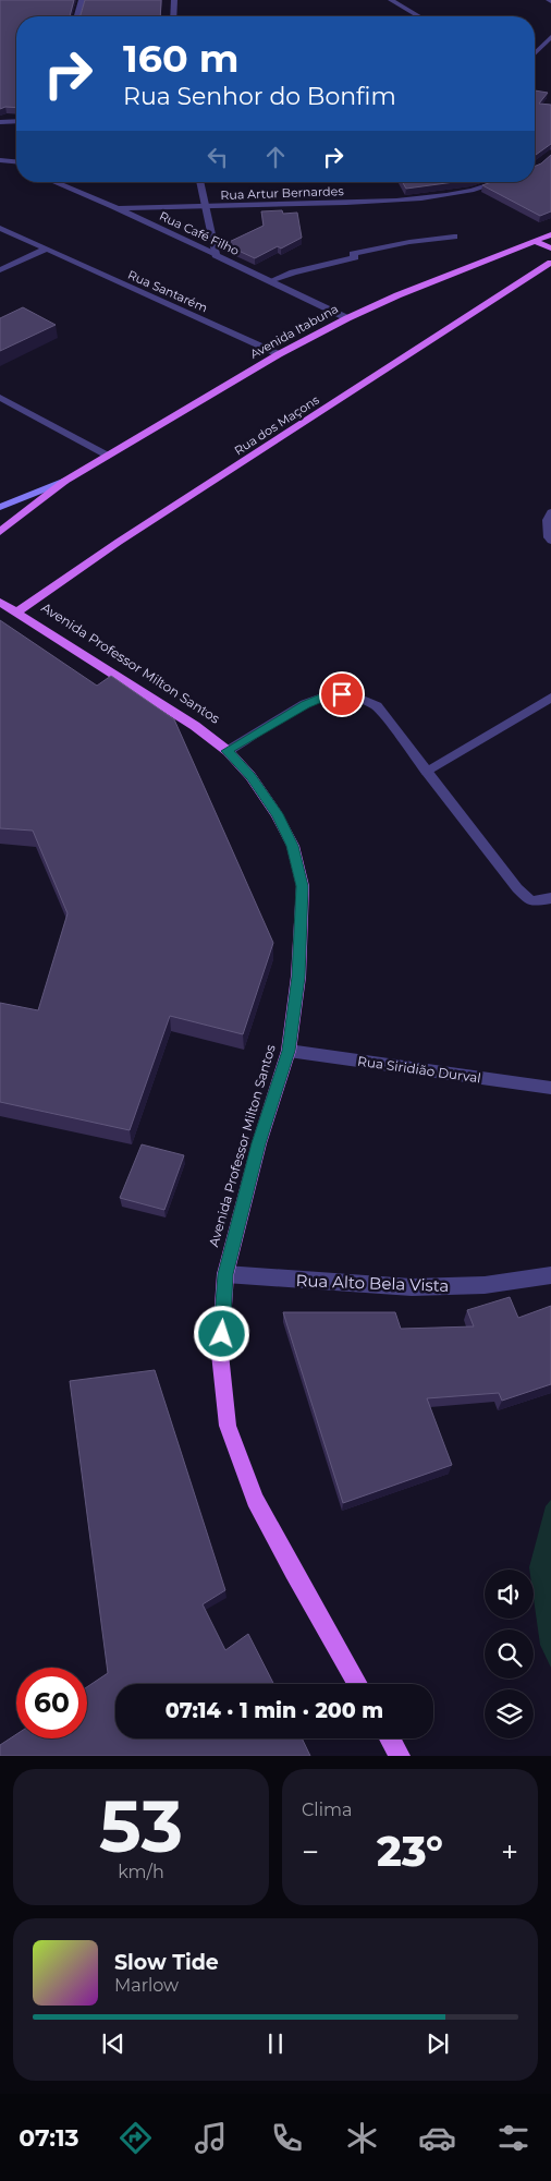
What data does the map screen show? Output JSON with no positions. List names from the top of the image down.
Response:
{
  "streets": {
    "main road": ["Avenida Itabuna", "Rua dos Maçons", "Avenida Professor Milton Santos"],
    "street": [
      "Rua Artur Bernardes",
      "Rua Café Filho",
      "Rua Santarém",
      "Rua Siridião Durval",
      "Rua Alto Bela Vista"
    ]
  },
  "crossings": [
    ["Rua Artur Bernardes", "Rua Café Filho"],
    ["Rua Café Filho", "Avenida Itabuna"],
    ["Rua Santarém", "Avenida Itabuna"],
    ["Rua dos Maçons", "Avenida Professor Milton Santos"],
    ["Avenida Professor Milton Santos", "Rua Siridião Durval"],
    ["Avenida Professor Milton Santos", "Rua Alto Bela Vista"]
  ],
  "page": {
    "turn": ["160 m", "Rua Senhor do Bonfim"],
    "limit": "60",
    "trip": "07:14 · 1 min · 200 m",
    "tile": [
      ["53", "km/h"],
      "Clima"
    ],
    "heat": ["−", "23°", "+"],
    "song": ["Slow Tide", "Marlow"],
    "tabs": "07:13"
  }
}
